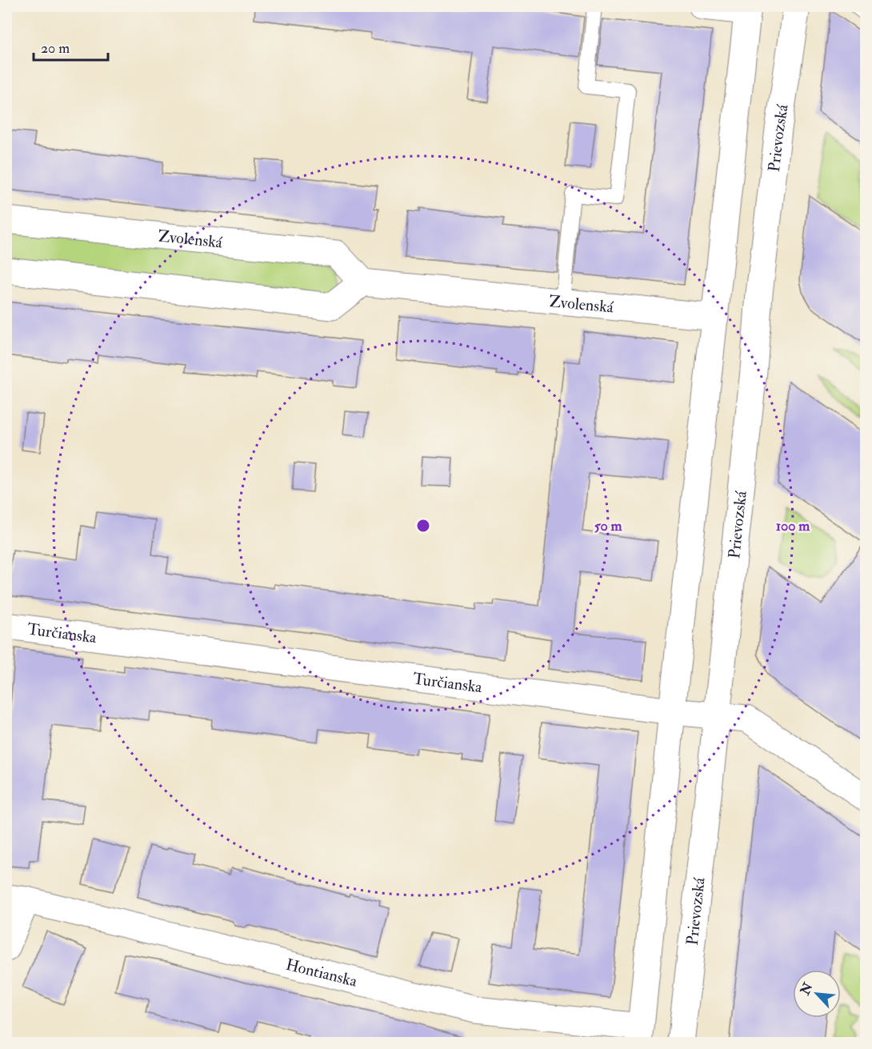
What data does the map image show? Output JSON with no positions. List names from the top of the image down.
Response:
{
  "streets": {
    "street": [
      "Prievozská",
      "Zvolenská",
      "Turčianska",
      "Hontianska"
    ]
  },
  "crossings": [
    ["Prievozská", "Turčianska"]
  ],
  "scale_bar": "20 m",
  "north": "top left",
  "rings": ["50 m", "100 m"]
}
